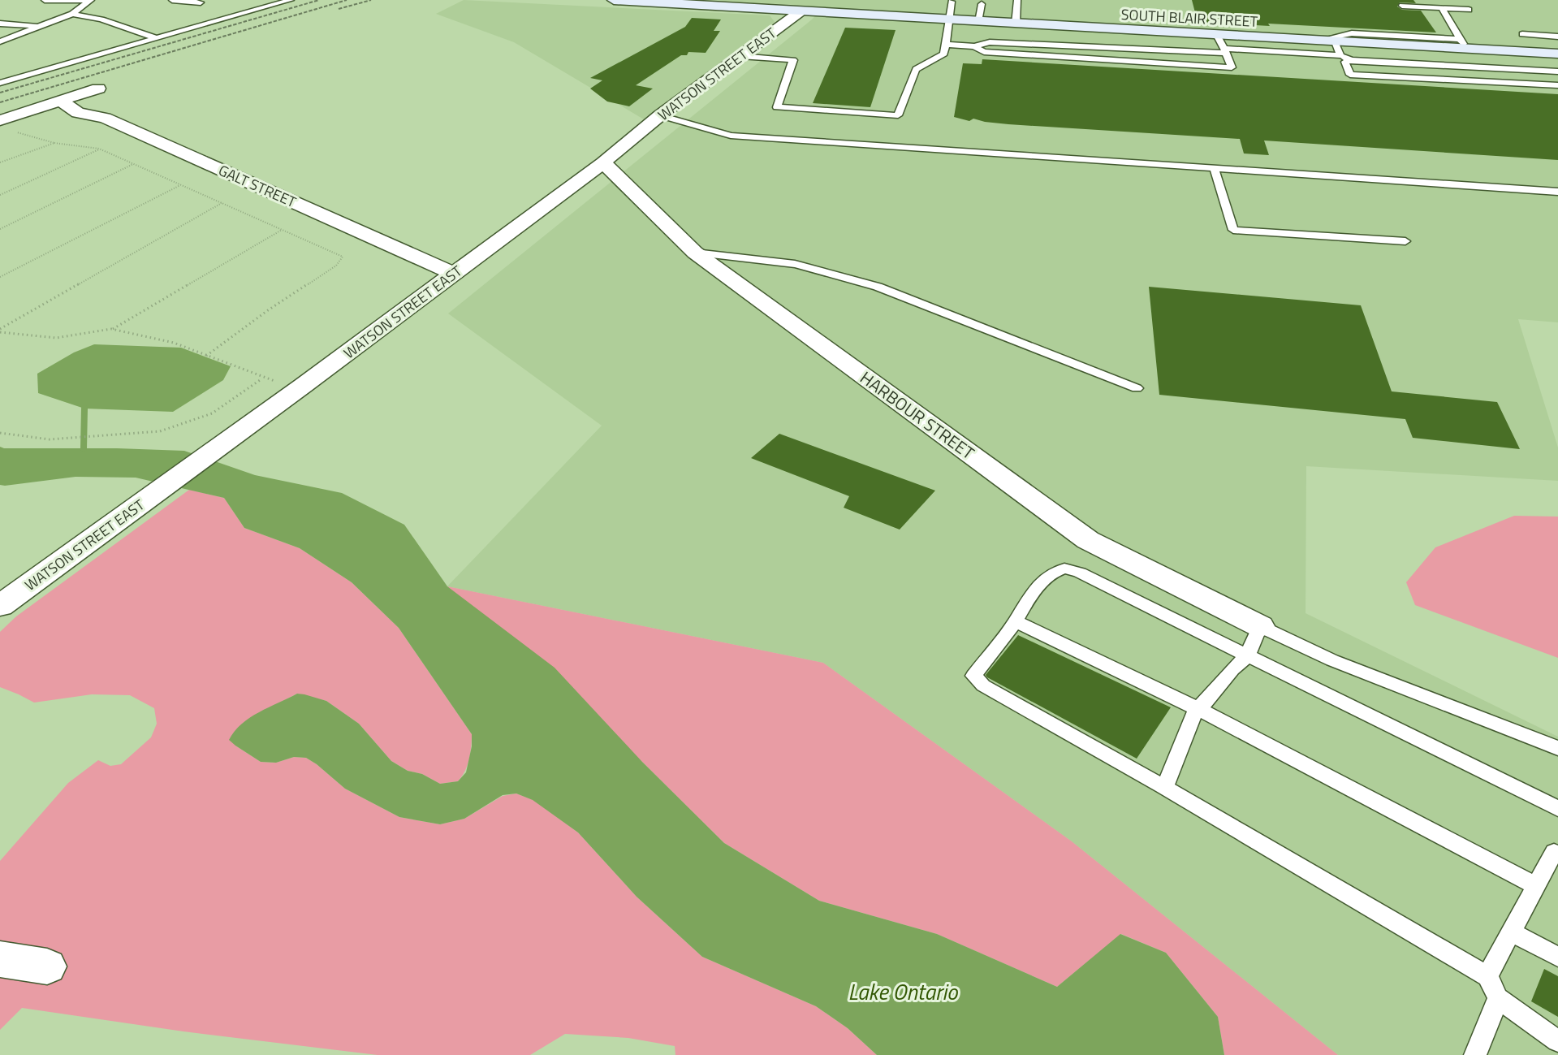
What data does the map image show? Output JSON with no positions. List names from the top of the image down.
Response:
{
  "streets": {
    "street": [
      "SOUTH BLAIR STREET",
      "WATSON STREET EAST",
      "GALT STREET",
      "HARBOUR STREET"
    ]
  },
  "crossings": [
    ["SOUTH BLAIR STREET", "WATSON STREET EAST"],
    ["WATSON STREET EAST", "GALT STREET"],
    ["WATSON STREET EAST", "HARBOUR STREET"]
  ],
  "water": ["Lake Ontario"]
}
